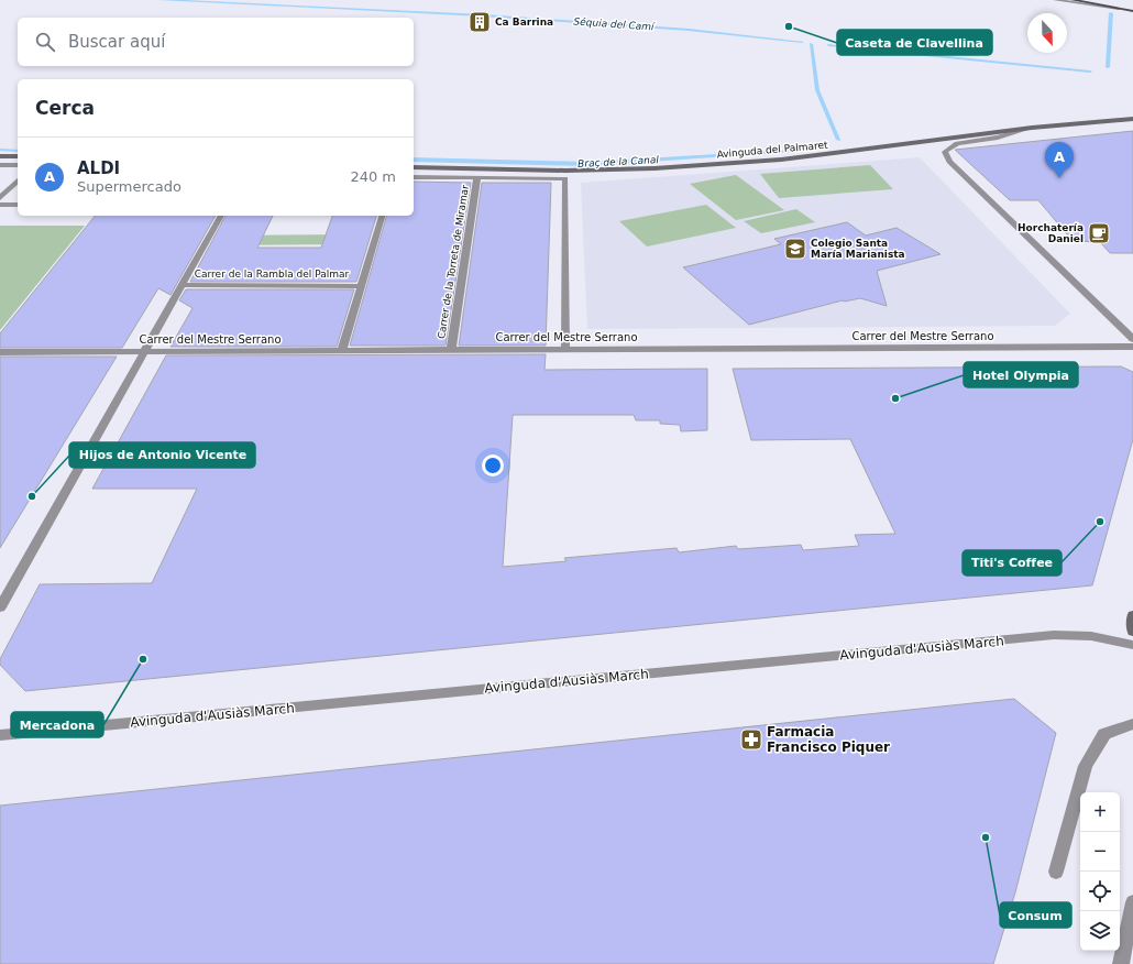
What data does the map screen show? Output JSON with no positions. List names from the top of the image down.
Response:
{
  "streets": {
    "main road": ["Avinguda del Palmaret"],
    "street": [
      "Carrer de la Torreta de Miramar",
      "Carrer de la Rambla del Palmar",
      "Carrer del Mestre Serrano",
      "Avinguda d'Ausiàs March"
    ]
  },
  "crossings": [
    ["Carrer de la Torreta de Miramar", "Carrer del Mestre Serrano"]
  ],
  "water": ["Séquia del Camí", "Braç de la Canal"],
  "places": {
    "building": ["Ca Barrina"],
    "other": [
      "Caseta de Clavellina",
      "Hotel Olympia",
      "Hijos de Antonio Vicente",
      "Titi's Coffee",
      "Mercadona",
      "Consum"
    ],
    "cafe": ["Horchatería Daniel"],
    "school or university": ["Colegio Santa María Marianista"],
    "pharmacy": ["Farmacia Francisco Piquer"]
  },
  "north": "bottom",
  "page": {
    "search": "Buscar aquí",
    "heading": "Cerca",
    "list": [
      {
        "mark": "A",
        "name": "ALDI",
        "note": "Supermercado",
        "value": "240 m"
      }
    ],
    "pins": "A",
    "map_buttons": ["+", "−"]
  }
}
